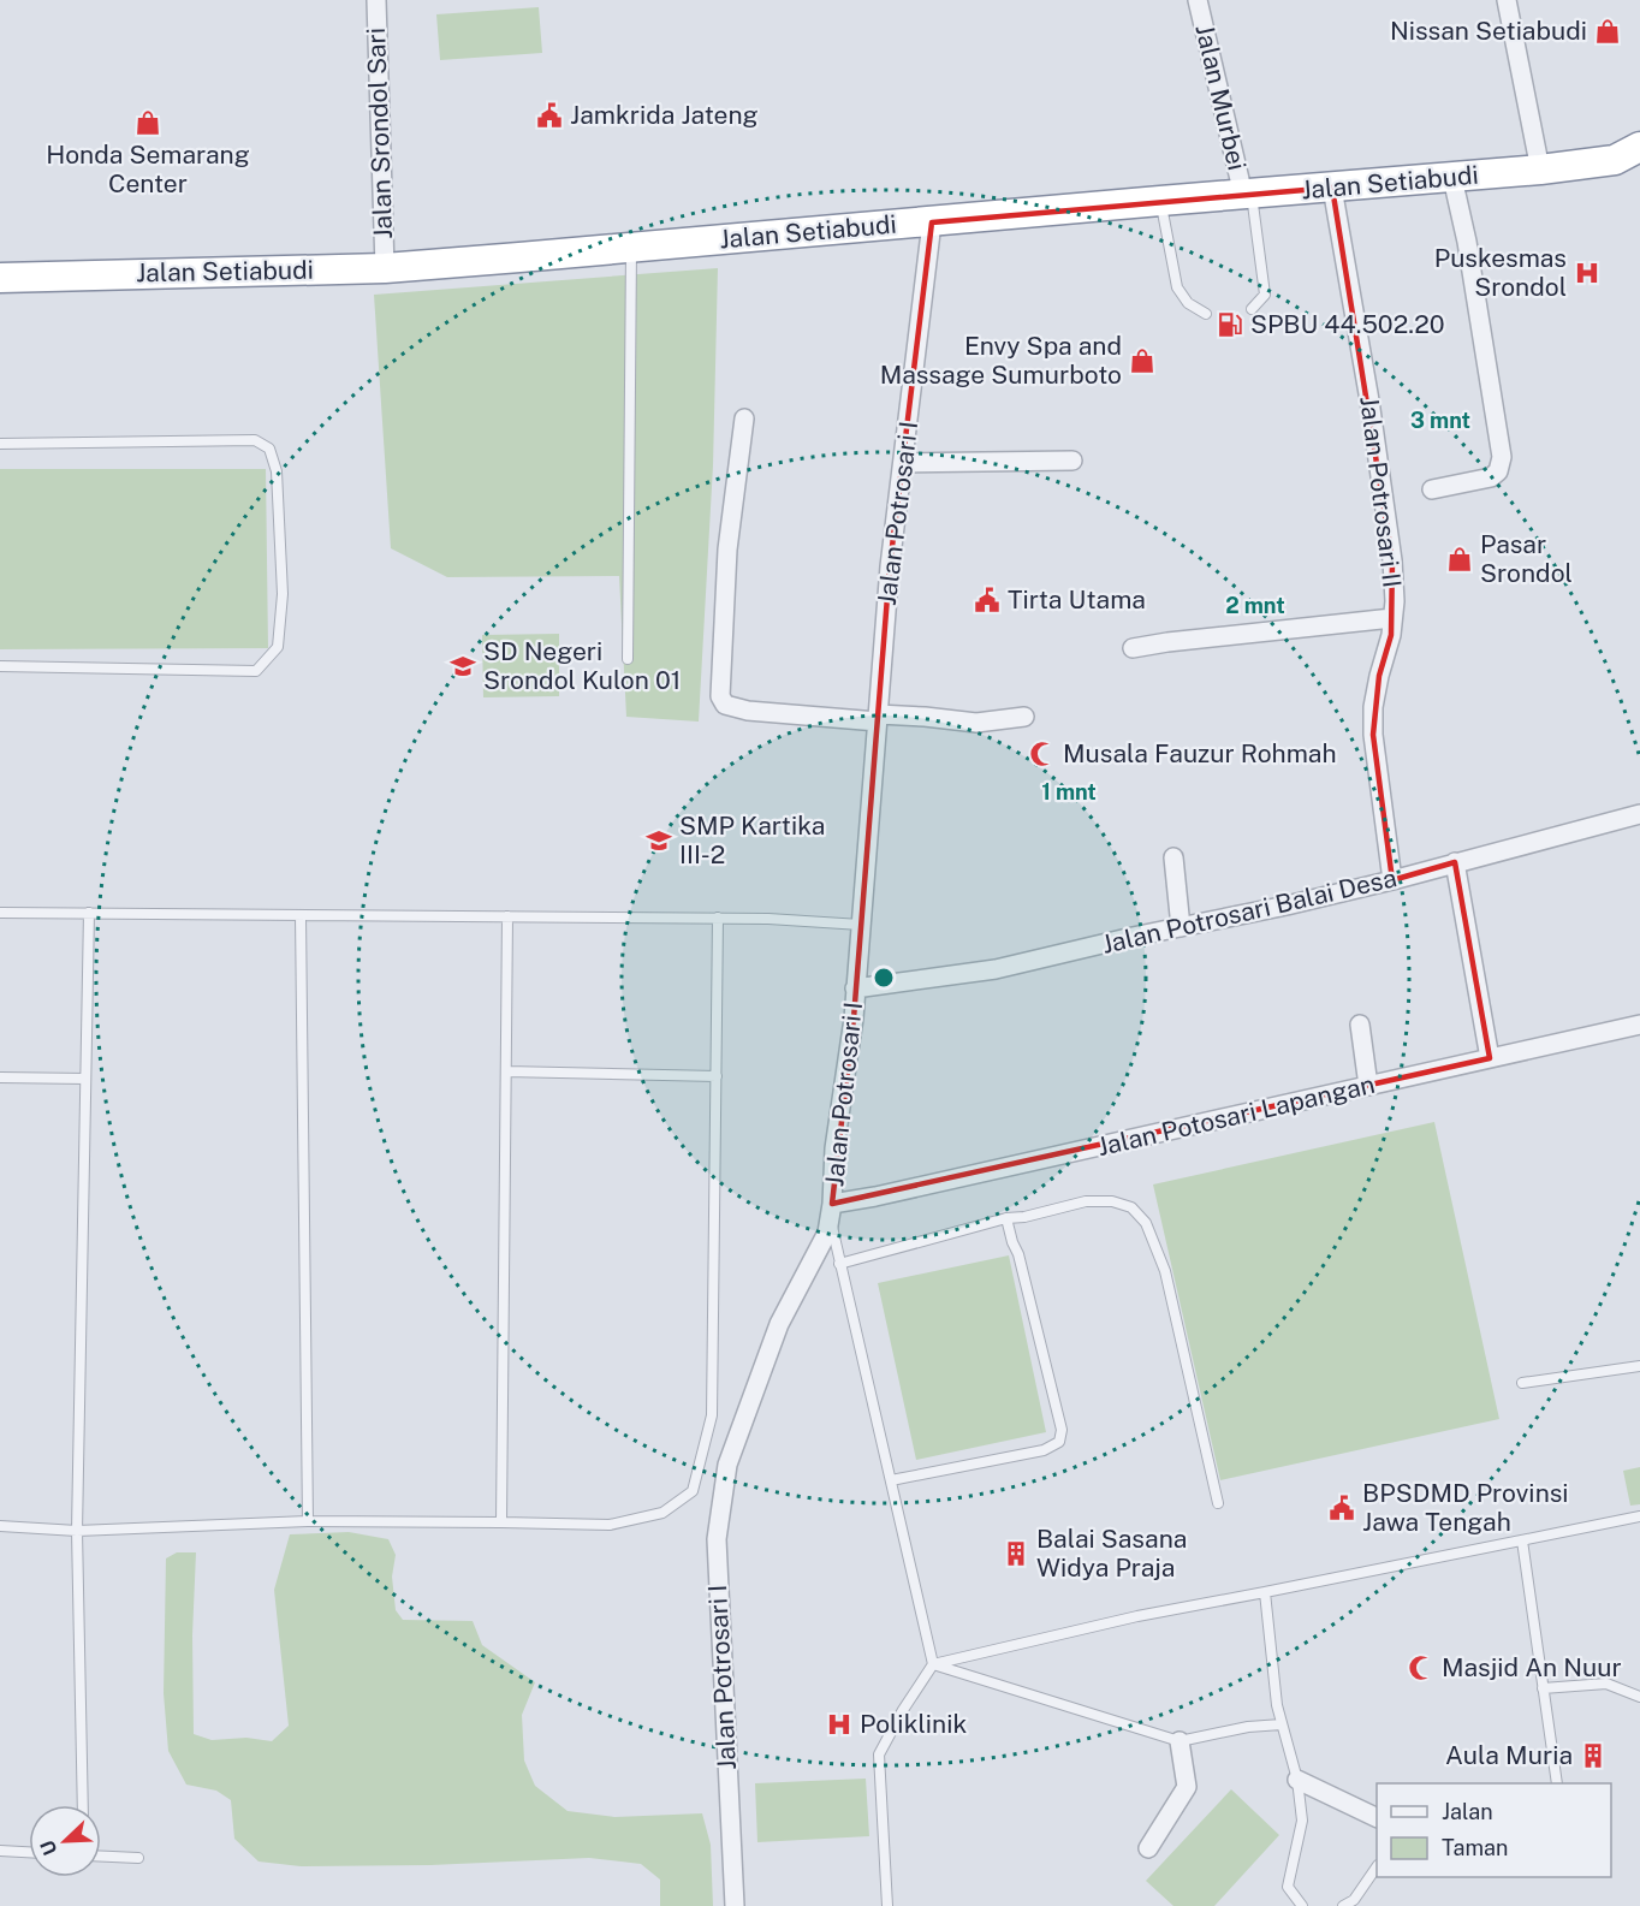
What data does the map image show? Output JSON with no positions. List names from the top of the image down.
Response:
{
  "streets": {
    "highway": ["Jalan Setiabudi"],
    "street": [
      "Jalan Murbei",
      "Jalan Srondol Sari",
      "Jalan Potrosari II",
      "Jalan Potrosari I",
      "Jalan Potrosari Balai Desa",
      "Jalan Potosari Lapangan"
    ]
  },
  "crossings": [
    ["Jalan Murbei", "Jalan Setiabudi"],
    ["Jalan Srondol Sari", "Jalan Setiabudi"],
    ["Jalan Setiabudi", "Jalan Potrosari II"],
    ["Jalan Setiabudi", "Jalan Potrosari I"],
    ["Jalan Potrosari II", "Jalan Potrosari Balai Desa"],
    ["Jalan Potrosari I", "Jalan Potrosari Balai Desa"],
    ["Jalan Potrosari I", "Jalan Potosari Lapangan"]
  ],
  "places": {
    "shop": [
      "Nissan Setiabudi",
      "Honda Semarang Center",
      "Envy Spa and Massage Sumurboto",
      "Pasar Srondol"
    ],
    "public building": ["Jamkrida Jateng", "Tirta Utama", "BPSDMD Provinsi Jawa Tengah"],
    "hospital": ["Puskesmas Srondol", "Poliklinik"],
    "fuel station": ["SPBU 44.502.20"],
    "school or university": ["SD Negeri Srondol Kulon 01", "SMP Kartika III-2"],
    "mosque": ["Musala Fauzur Rohmah", "Masjid An Nuur"],
    "building": ["Balai Sasana Widya Praja", "Aula Muria"]
  },
  "legend": ["Jalan", "Taman"],
  "north": "bottom left",
  "rings": ["3 mnt", "2 mnt", "1 mnt"]
}
